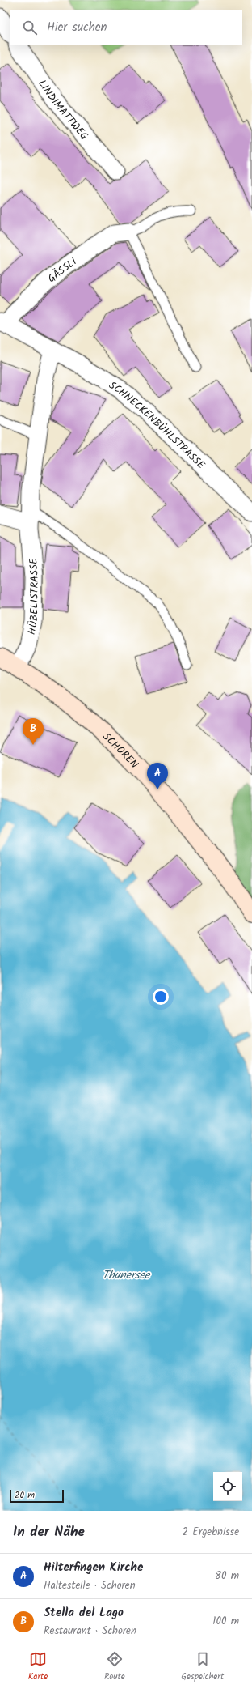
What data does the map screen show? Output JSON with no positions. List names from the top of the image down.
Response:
{
  "streets": {
    "main road": ["SCHOREN"],
    "street": [
      "LINDIMATTWEG",
      "GÄSSLI",
      "SCHNECKENBÜHLSTRASSE",
      "HÜBELISTRASSE"
    ]
  },
  "crossings": [
    ["GÄSSLI", "SCHNECKENBÜHLSTRASSE"],
    ["SCHNECKENBÜHLSTRASSE", "HÜBELISTRASSE"],
    ["HÜBELISTRASSE", "SCHOREN"]
  ],
  "water": ["Thunersee"],
  "scale_bar": "20 m",
  "page": {
    "search": "Hier suchen",
    "pins": ["B", "A"],
    "scale": "20 m",
    "heading": ["In der Nähe", "2 Ergebnisse"],
    "list": [
      {
        "mark": "A",
        "name": "Hilterfingen Kirche",
        "note": "Haltestelle · Schoren",
        "value": "80 m"
      },
      {
        "mark": "B",
        "name": "Stella del Lago",
        "note": "Restaurant · Schoren",
        "value": "100 m"
      }
    ],
    "nav": ["Karte", "Route", "Gespeichert"]
  }
}
